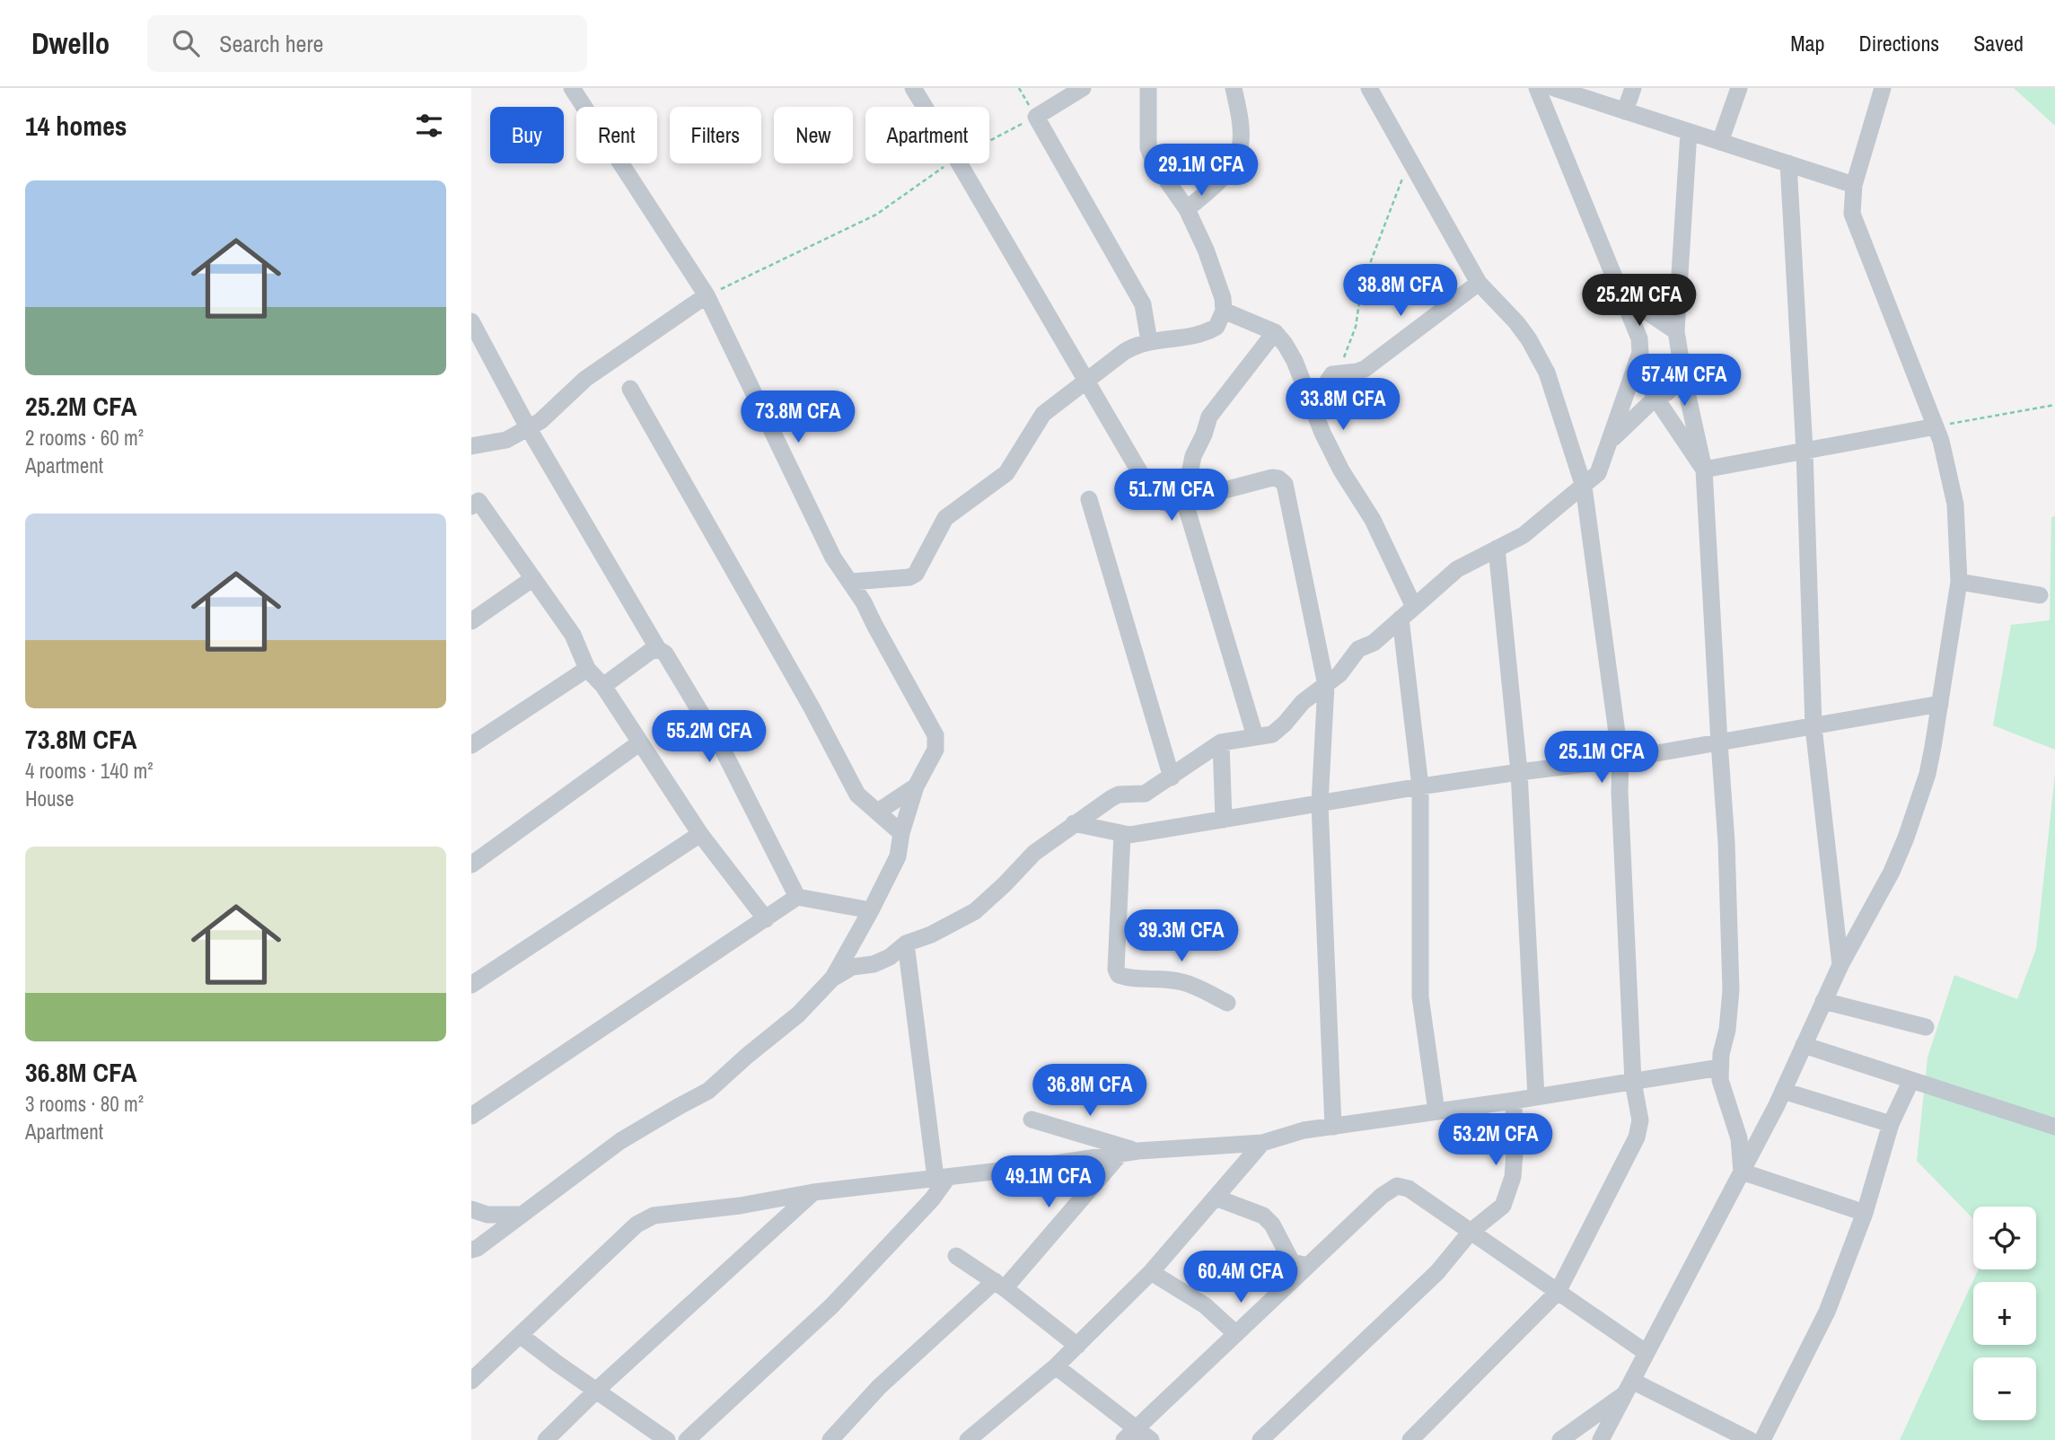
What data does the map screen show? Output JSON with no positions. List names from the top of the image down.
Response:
{
  "page": {
    "header": "Dwello",
    "search": "Search here",
    "nav": ["Map", "Directions", "Saved"],
    "heading": "14 homes",
    "chip": [
      "Buy",
      "Rent",
      "Filters",
      "New",
      "Apartment"
    ],
    "price": [
      "29.1M CFA",
      "38.8M CFA",
      "25.2M CFA",
      "57.4M CFA",
      "33.8M CFA",
      "73.8M CFA",
      "51.7M CFA",
      "55.2M CFA",
      "25.1M CFA",
      "39.3M CFA",
      "36.8M CFA",
      "53.2M CFA",
      "49.1M CFA",
      "60.4M CFA"
    ],
    "list": [
      {
        "name": "25.2M CFA",
        "note": "2 rooms · 60 m² · Apartment"
      },
      {
        "name": "73.8M CFA",
        "note": "4 rooms · 140 m² · House"
      },
      {
        "name": "36.8M CFA",
        "note": "3 rooms · 80 m² · Apartment"
      }
    ],
    "map_buttons": ["+", "−"]
  }
}
